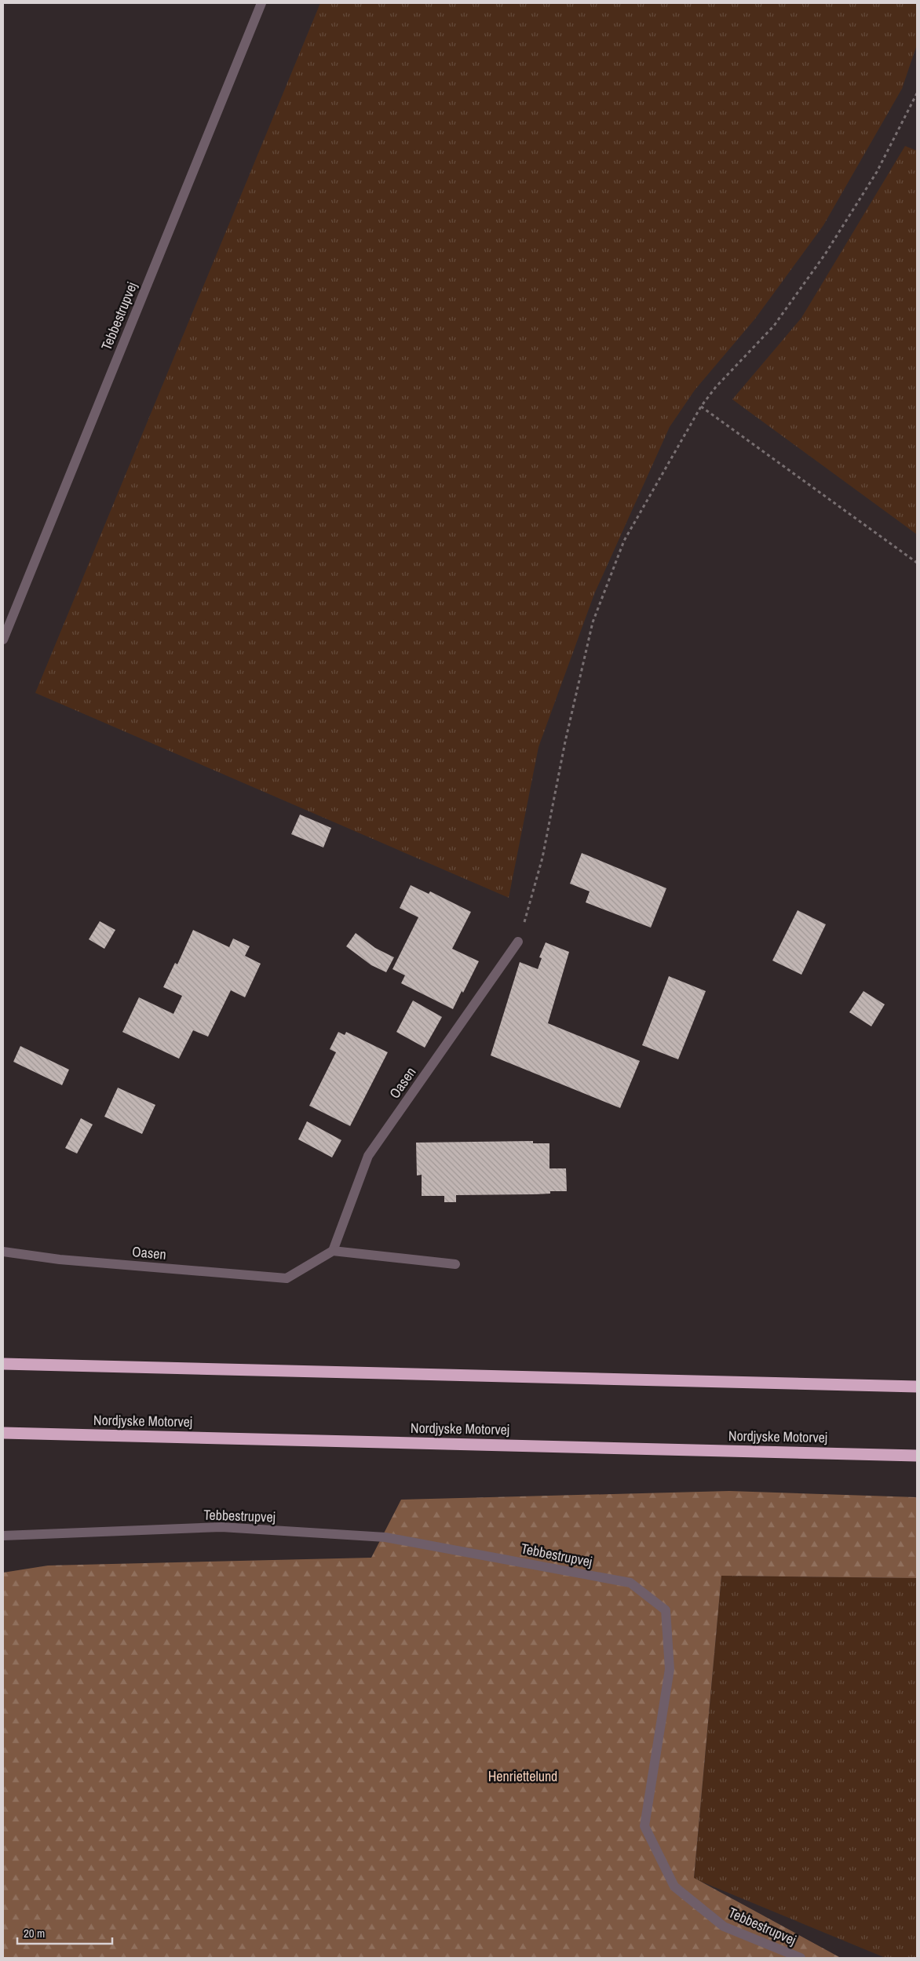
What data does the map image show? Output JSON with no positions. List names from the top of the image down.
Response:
{
  "streets": {
    "highway": ["Nordjyske Motorvej"],
    "street": ["Tebbestrupvej", "Oasen"]
  },
  "parks": ["Henriettelund"],
  "scale_bar": "20 m"
}
